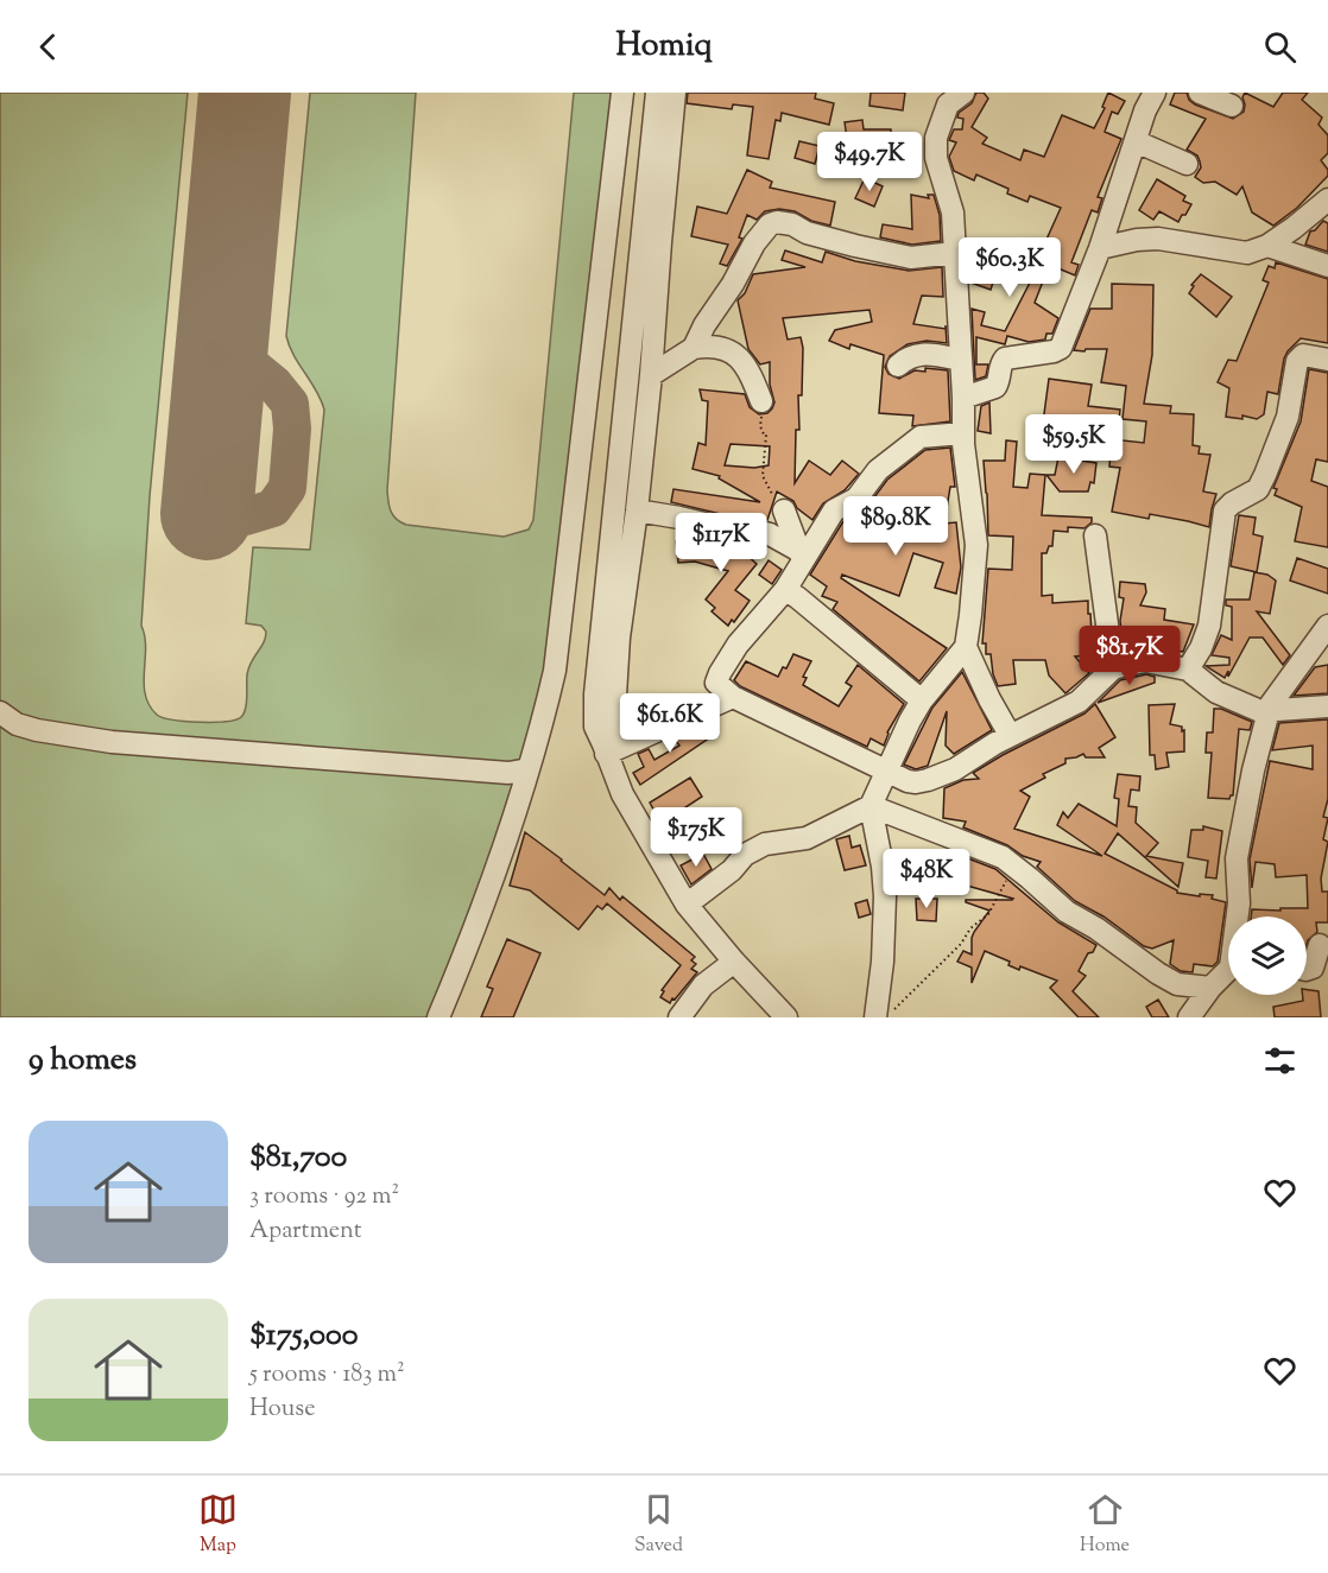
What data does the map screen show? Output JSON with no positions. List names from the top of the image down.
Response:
{
  "page": {
    "header": "Homiq",
    "price": [
      "$49.7K",
      "$60.3K",
      "$59.5K",
      "$89.8K",
      "$117K",
      "$81.7K",
      "$61.6K",
      "$175K",
      "$48K"
    ],
    "heading": "9 homes",
    "list": [
      {
        "name": "$81,700",
        "note": "3 rooms · 92 m² · Apartment"
      },
      {
        "name": "$175,000",
        "note": "5 rooms · 183 m² · House"
      }
    ],
    "tabs": ["Map", "Saved", "Home"]
  }
}
